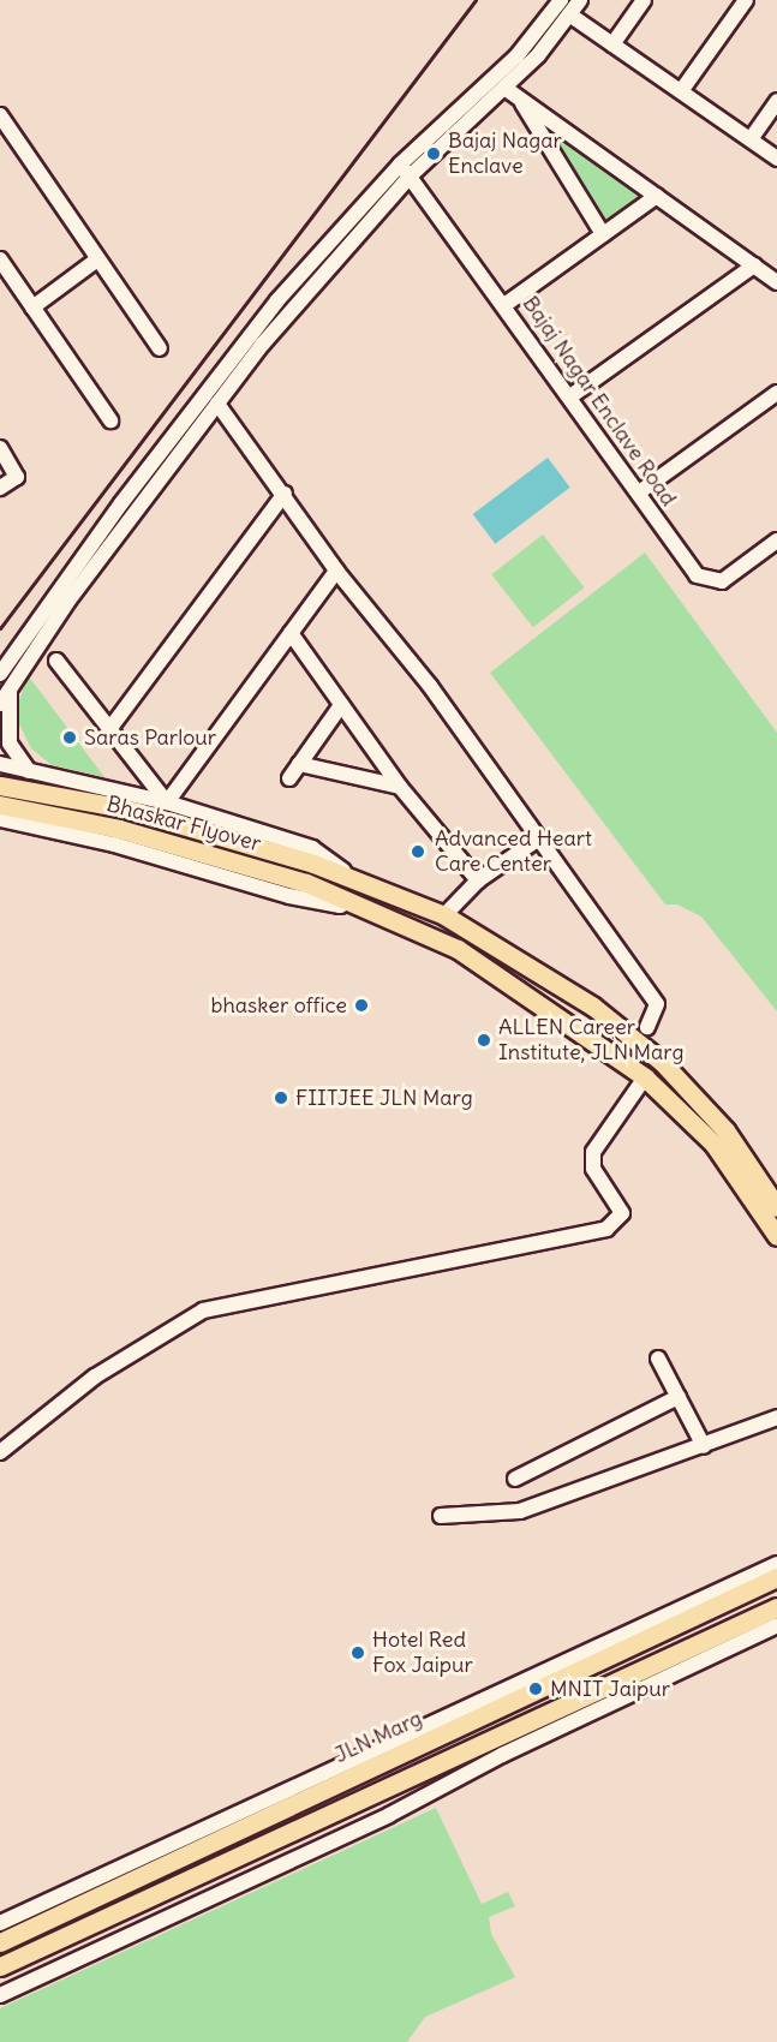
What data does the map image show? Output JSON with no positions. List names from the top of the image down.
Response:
{
  "streets": {
    "main road": ["Bhaskar Flyover", "JLN Marg"],
    "street": ["Bajaj Nagar Enclave Road"]
  },
  "places": [
    "Bajaj Nagar Enclave",
    "Saras Parlour",
    "Advanced Heart Care Center",
    "bhasker office",
    "ALLEN Career Institute, JLN Marg",
    "FIITJEE JLN Marg",
    "Hotel Red Fox Jaipur",
    "MNIT Jaipur"
  ]
}
